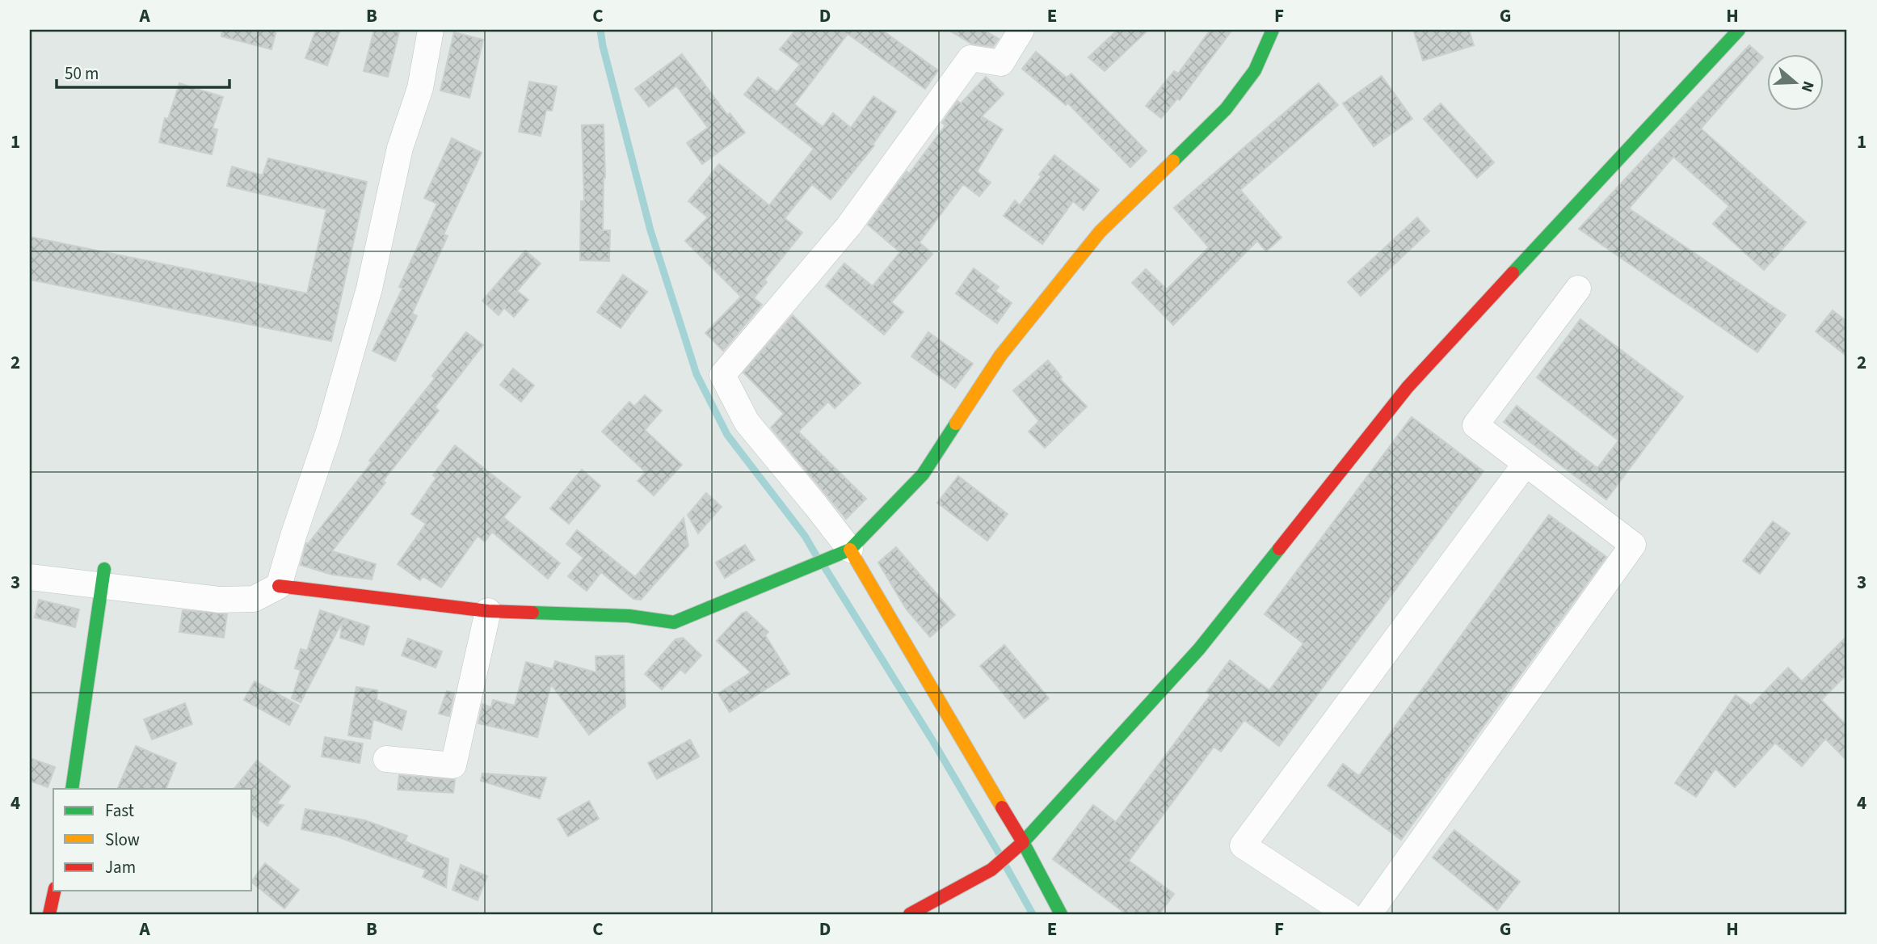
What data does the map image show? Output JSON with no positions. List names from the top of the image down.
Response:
{
  "legend": ["Fast", "Slow", "Jam"],
  "scale_bar": "50 m",
  "north": "right",
  "grid": {
    "columns": [
      "A",
      "B",
      "C",
      "D",
      "E",
      "F",
      "G",
      "H"
    ],
    "rows": [
      "1",
      "2",
      "3",
      "4"
    ]
  }
}
